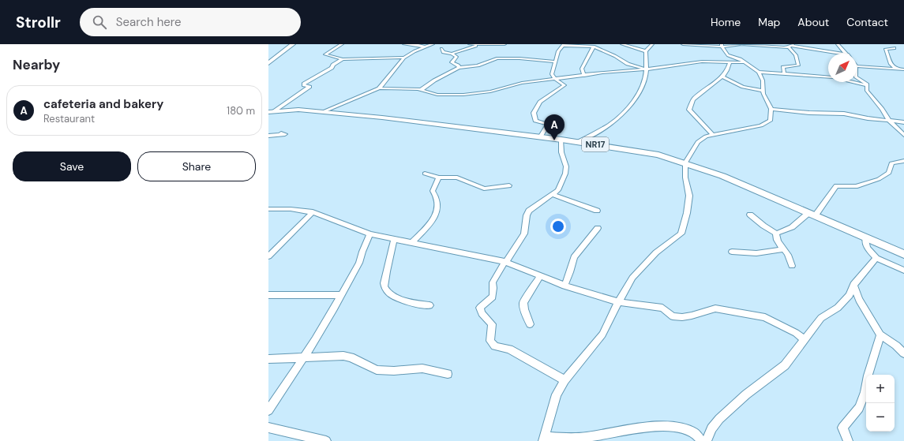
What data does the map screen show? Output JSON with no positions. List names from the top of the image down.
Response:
{
  "streets": {
    "main road": ["NR17"]
  },
  "north": "top right",
  "page": {
    "header": "Strollr",
    "search": "Search here",
    "nav": [
      "Home",
      "Map",
      "About",
      "Contact"
    ],
    "heading": "Nearby",
    "list": [
      {
        "mark": "A",
        "name": "cafeteria and bakery",
        "note": "Restaurant",
        "value": "180 m"
      }
    ],
    "pins": "A",
    "buttons": ["Save", "Share"],
    "map_buttons": ["+", "−"]
  }
}
